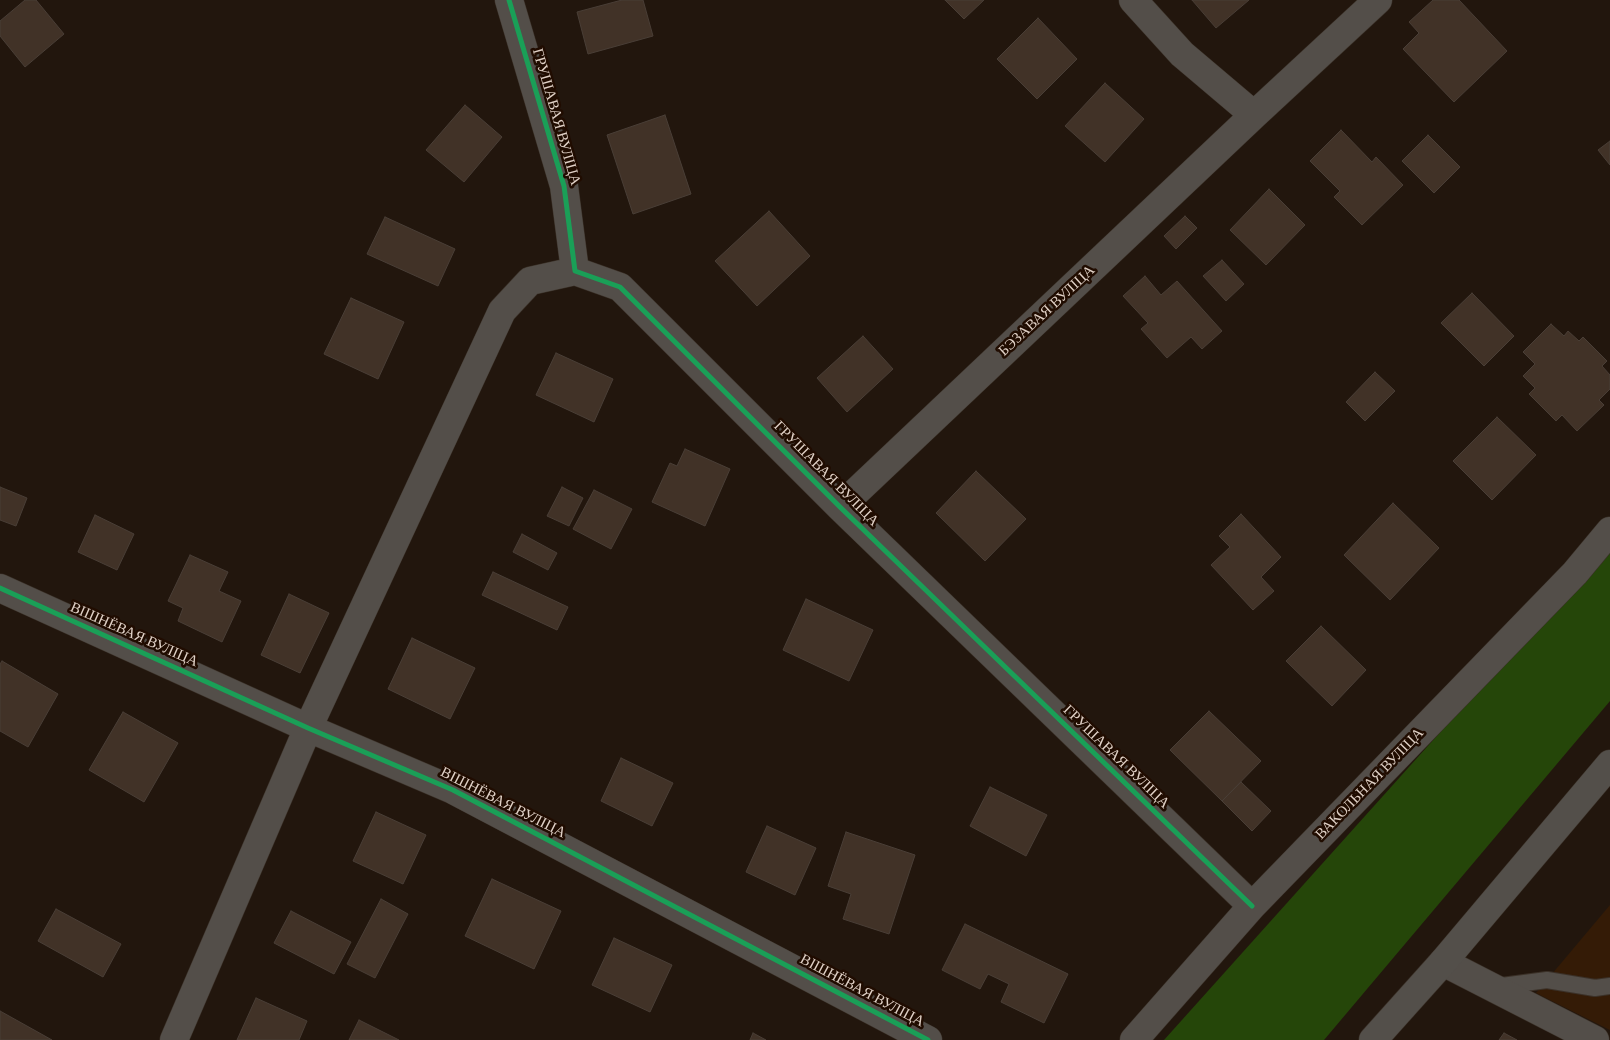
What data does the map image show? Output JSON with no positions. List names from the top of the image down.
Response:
{
  "streets": {
    "street": [
      "ГРУШАВАЯ ВУЛІЦА",
      "БЭЗАВАЯ ВУЛІЦА",
      "ВІШНЁВАЯ ВУЛІЦА",
      "ВАКОЛЬНАЯ ВУЛІЦА"
    ]
  },
  "crossings": [
    ["ГРУШАВАЯ ВУЛІЦА", "БЭЗАВАЯ ВУЛІЦА"],
    ["ГРУШАВАЯ ВУЛІЦА", "ВАКОЛЬНАЯ ВУЛІЦА"]
  ]
}
